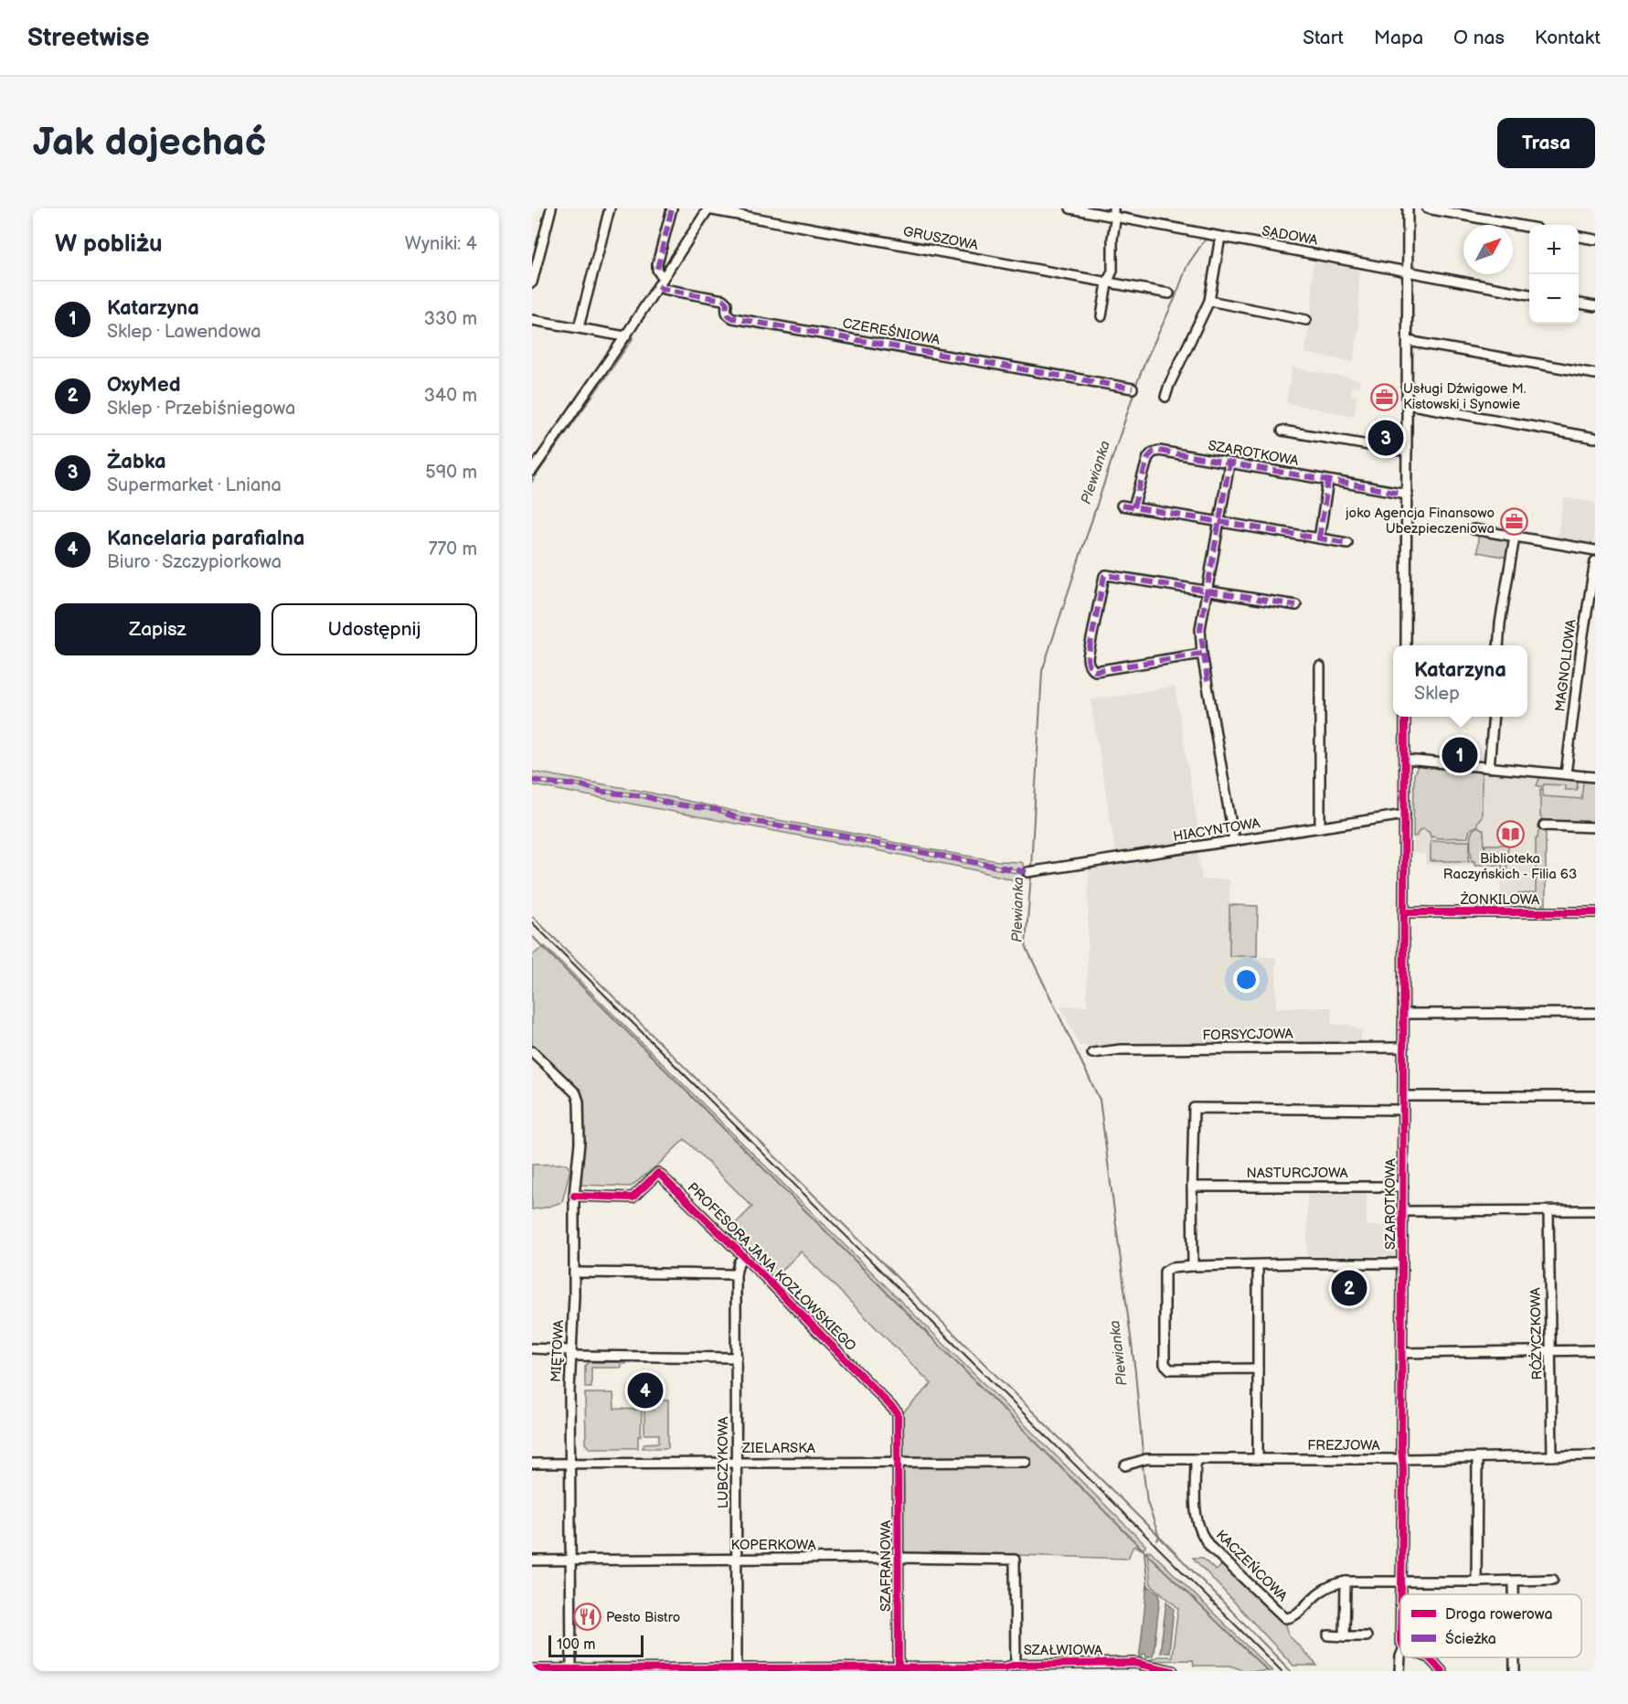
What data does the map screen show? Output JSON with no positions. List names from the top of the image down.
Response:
{
  "streets": {
    "street": [
      "SADOWA",
      "GRUSZOWA",
      "CZEREŚNIOWA",
      "SZAROTKOWA",
      "MAGNOLIOWA",
      "HIACYNTOWA",
      "ŻONKILOWA",
      "FORSYCJOWA",
      "NASTURCJOWA",
      "PROFESORA JANA KOZŁOWSKIEGO",
      "RÓŻYCZKOWA",
      "MIĘTOWA",
      "FREZJOWA",
      "ZIELARSKA",
      "LUBCZYKOWA",
      "KOPERKOWA",
      "SZAFRANOWA",
      "KACZEŃCOWA",
      "SZAŁWIOWA"
    ]
  },
  "crossings": [
    ["SZAROTKOWA", "HIACYNTOWA"],
    ["SZAROTKOWA", "ŻONKILOWA"],
    ["SZAROTKOWA", "FORSYCJOWA"],
    ["SZAROTKOWA", "NASTURCJOWA"],
    ["SZAROTKOWA", "FREZJOWA"],
    ["SZAROTKOWA", "KACZEŃCOWA"],
    ["PROFESORA JANA KOZŁOWSKIEGO", "MIĘTOWA"],
    ["PROFESORA JANA KOZŁOWSKIEGO", "ZIELARSKA"],
    ["PROFESORA JANA KOZŁOWSKIEGO", "LUBCZYKOWA"],
    ["PROFESORA JANA KOZŁOWSKIEGO", "SZAFRANOWA"],
    ["RÓŻYCZKOWA", "FREZJOWA"],
    ["MIĘTOWA", "ZIELARSKA"],
    ["MIĘTOWA", "KOPERKOWA"],
    ["MIĘTOWA", "SZAŁWIOWA"],
    ["FREZJOWA", "KACZEŃCOWA"],
    ["ZIELARSKA", "LUBCZYKOWA"],
    ["ZIELARSKA", "SZAFRANOWA"],
    ["LUBCZYKOWA", "KOPERKOWA"],
    ["LUBCZYKOWA", "SZAŁWIOWA"],
    ["KOPERKOWA", "SZAFRANOWA"],
    ["KOPERKOWA", "SZAŁWIOWA"],
    ["SZAFRANOWA", "SZAŁWIOWA"]
  ],
  "water": ["Plewianka"],
  "places": {
    "office": ["Usługi Dźwigowe M. Kistowski i Synowie", "joko Agencja Finansowo Ubezpieczeniowa"],
    "library": ["Biblioteka Raczyńskich - Filia 63"],
    "restaurant": ["Pesto Bistro"]
  },
  "legend": ["Droga rowerowa", "Ścieżka"],
  "scale_bar": "100 m",
  "north": "top right",
  "page": {
    "header": "Streetwise",
    "nav": [
      "Start",
      "Mapa",
      "O nas",
      "Kontakt"
    ],
    "buttons": [
      "Trasa",
      ["Zapisz", "Udostępnij"]
    ],
    "title": "Jak dojechać",
    "heading": ["W pobliżu", "Wyniki: 4"],
    "map_buttons": ["+", "−"],
    "list": [
      {
        "mark": "1",
        "name": "Katarzyna",
        "note": "Sklep · Lawendowa",
        "value": "330 m"
      },
      {
        "mark": "2",
        "name": "OxyMed",
        "note": "Sklep · Przebiśniegowa",
        "value": "340 m"
      },
      {
        "mark": "3",
        "name": "Żabka",
        "note": "Supermarket · Lniana",
        "value": "590 m"
      },
      {
        "mark": "4",
        "name": "Kancelaria parafialna",
        "note": "Biuro · Szczypiorkowa",
        "value": "770 m"
      }
    ],
    "pins": [
      "3",
      "1",
      "2",
      "4"
    ],
    "popup": ["Katarzyna", "Sklep"],
    "scale": "100 m"
  }
}
